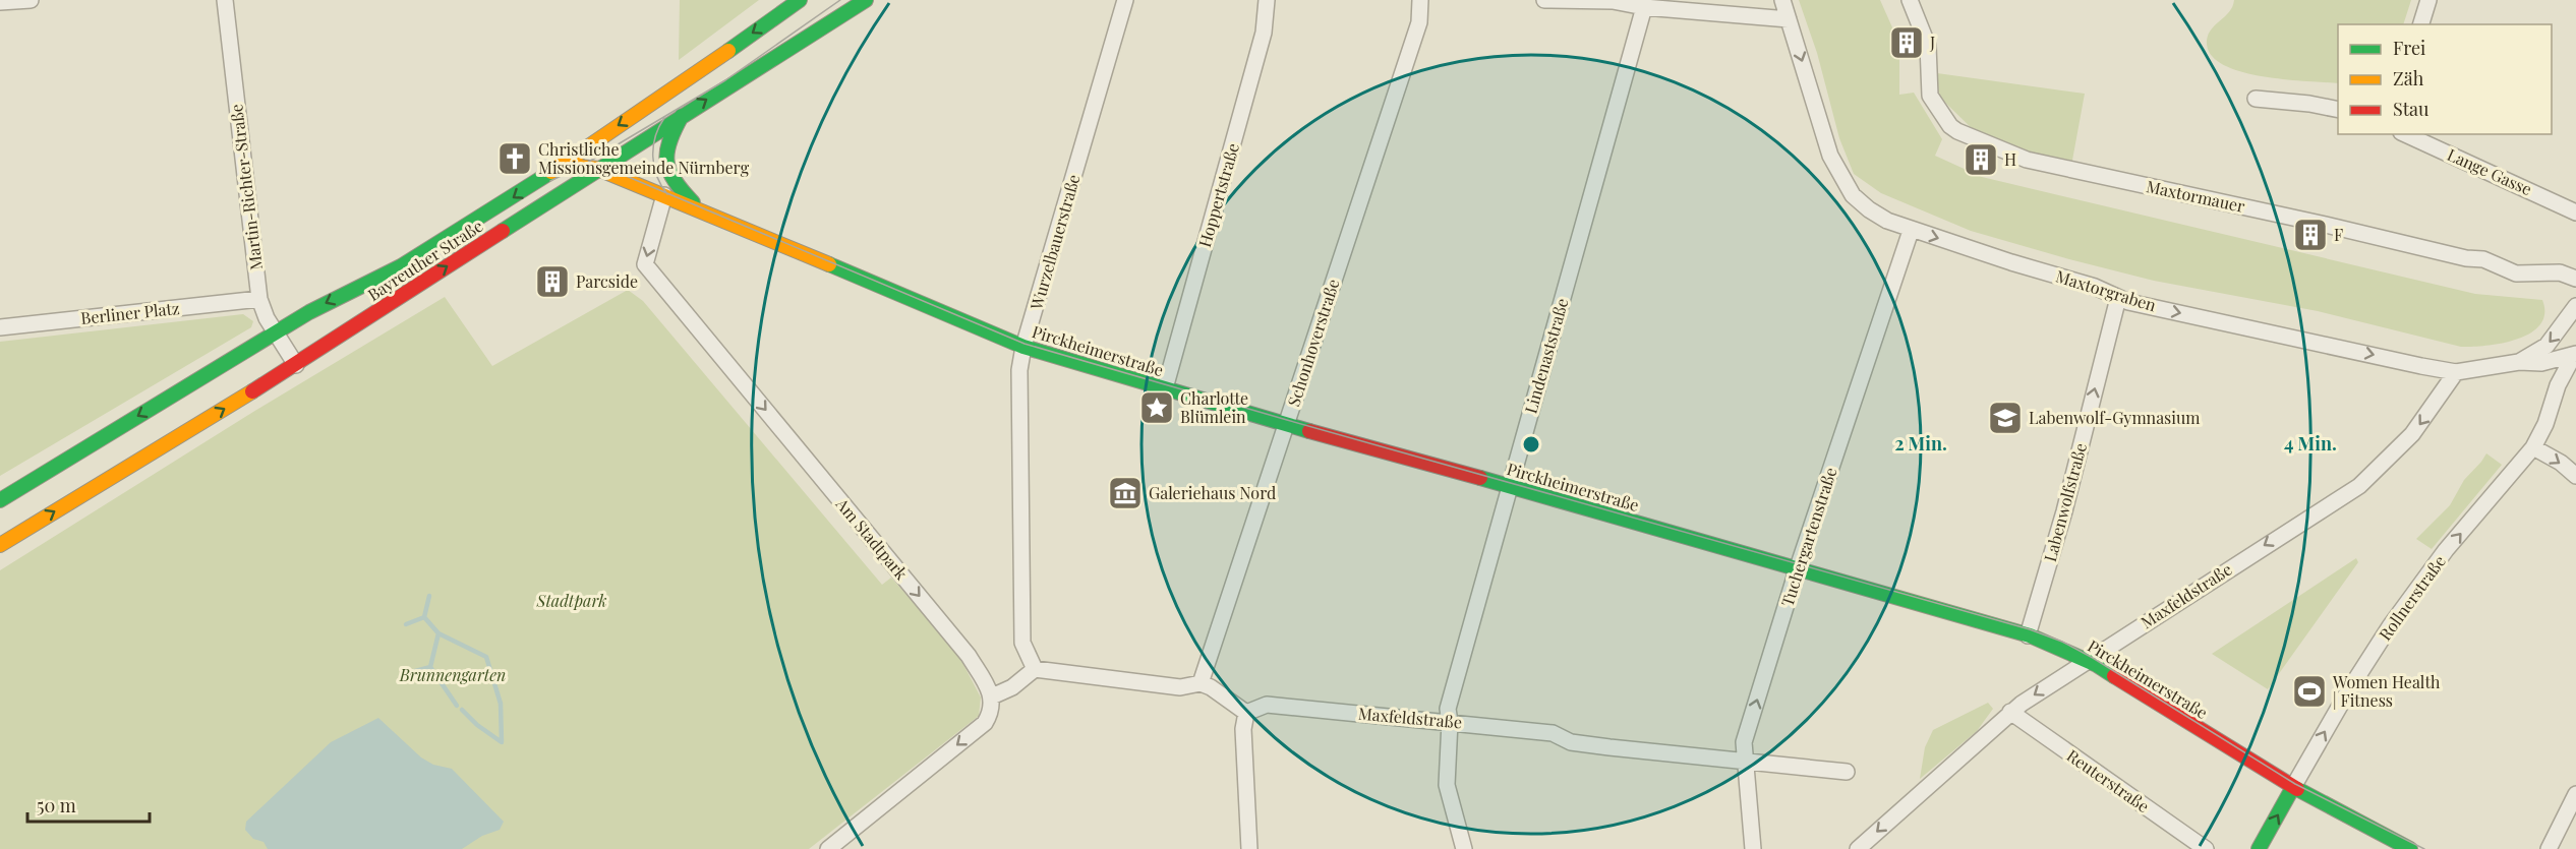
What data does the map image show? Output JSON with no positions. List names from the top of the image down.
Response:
{
  "streets": {
    "main road": ["Bayreuther Straße", "Pirckheimerstraße", "Rollnerstraße"],
    "street": [
      "Lange Gasse",
      "Martin-Richter-Straße",
      "Hoppertstraße",
      "Maxtormauer",
      "Wurzelbauerstraße",
      "Maxtorgraben",
      "Berliner Platz",
      "Schonhoverstraße",
      "Lindenaststraße",
      "Labenwolfstraße",
      "Tuchergartenstraße",
      "Am Stadtpark",
      "Maxfeldstraße",
      "Reuterstraße"
    ]
  },
  "crossings": [
    ["Martin-Richter-Straße", "Bayreuther Straße"],
    ["Martin-Richter-Straße", "Berliner Platz"],
    ["Hoppertstraße", "Pirckheimerstraße"],
    ["Wurzelbauerstraße", "Pirckheimerstraße"],
    ["Bayreuther Straße", "Pirckheimerstraße"],
    ["Maxtorgraben", "Labenwolfstraße"],
    ["Maxtorgraben", "Tuchergartenstraße"],
    ["Maxtorgraben", "Maxfeldstraße"],
    ["Maxtorgraben", "Rollnerstraße"],
    ["Schonhoverstraße", "Pirckheimerstraße"],
    ["Pirckheimerstraße", "Lindenaststraße"],
    ["Pirckheimerstraße", "Labenwolfstraße"],
    ["Pirckheimerstraße", "Tuchergartenstraße"],
    ["Pirckheimerstraße", "Am Stadtpark"],
    ["Pirckheimerstraße", "Maxfeldstraße"],
    ["Pirckheimerstraße", "Rollnerstraße"],
    ["Lindenaststraße", "Maxfeldstraße"],
    ["Tuchergartenstraße", "Maxfeldstraße"],
    ["Maxfeldstraße", "Reuterstraße"]
  ],
  "one_way": [
    "Maxtorgraben",
    "Labenwolfstraße",
    "Am Stadtpark",
    "Maxfeldstraße",
    "Rollnerstraße"
  ],
  "parks": ["Stadtpark", "Brunnengarten"],
  "places": {
    "building": [
      "J",
      "H",
      "F",
      "Parcside"
    ],
    "church": ["Christliche Missionsgemeinde Nürnberg"],
    "place": ["Charlotte Blümlein"],
    "school or university": ["Labenwolf-Gymnasium"],
    "museum": ["Galeriehaus Nord"],
    "sports": ["Women Health | Fitness"]
  },
  "legend": ["Frei", "Zäh", "Stau"],
  "scale_bar": "50 m",
  "rings": ["2 Min.", "4 Min."]
}
